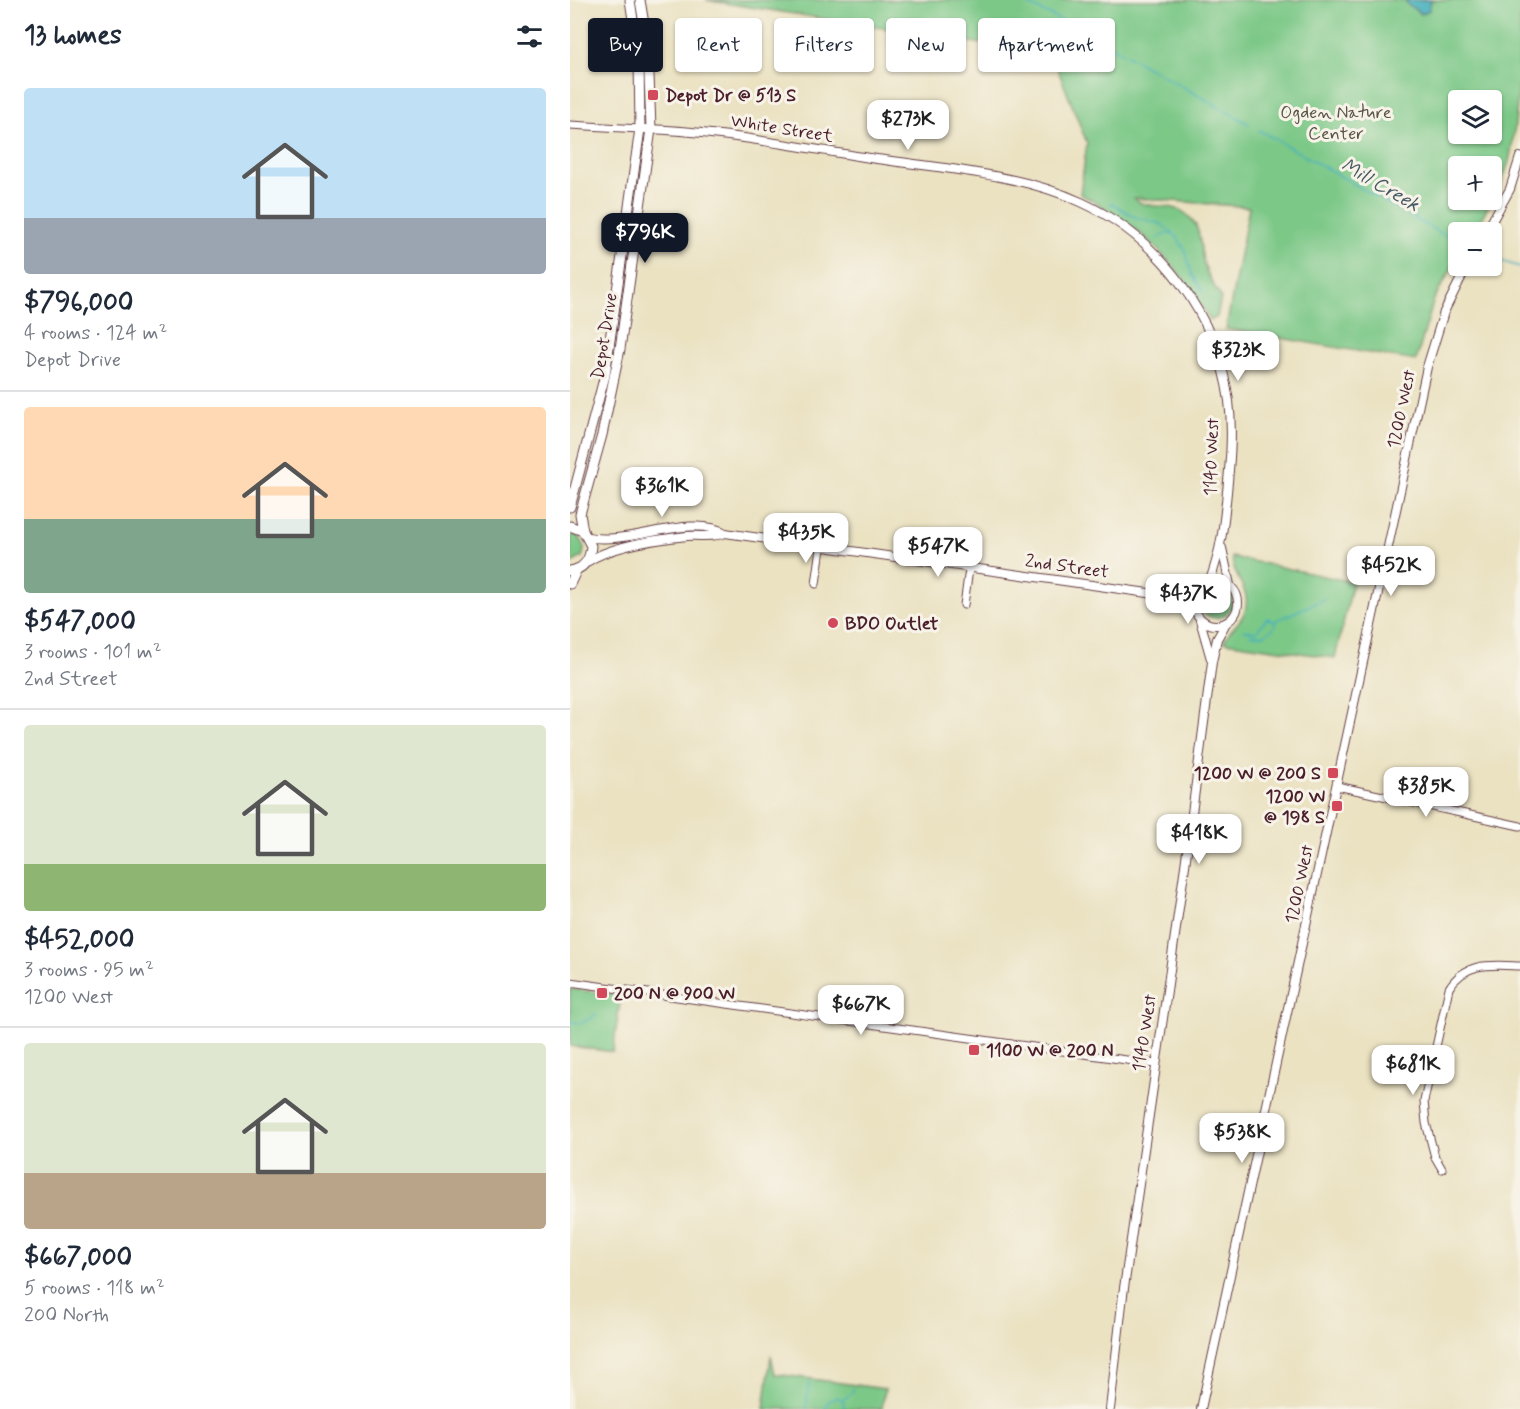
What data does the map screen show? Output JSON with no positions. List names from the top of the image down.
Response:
{
  "streets": {
    "main road": ["Depot Drive"],
    "street": [
      "White Street",
      "1200 West",
      "1140 West",
      "2nd Street"
    ]
  },
  "crossings": [
    ["White Street", "Depot Drive"],
    ["White Street", "1140 West"],
    ["Depot Drive", "2nd Street"],
    ["1140 West", "2nd Street"]
  ],
  "water": ["Mill Creek"],
  "parks": ["Ogden Nature Center"],
  "places": {
    "transit": [
      "Depot Dr @ 513 S",
      "1200 W @ 200 S",
      "1200 W @ 198 S",
      "200 N @ 900 W",
      "1100 W @ 200 N"
    ],
    "other": ["BDO Outlet"]
  },
  "page": {
    "heading": "13 homes",
    "chip": [
      "Buy",
      "Rent",
      "Filters",
      "New",
      "Apartment"
    ],
    "list": [
      {
        "name": "$796,000",
        "note": "4 rooms · 124 m² · Depot Drive"
      },
      {
        "name": "$547,000",
        "note": "3 rooms · 101 m² · 2nd Street"
      },
      {
        "name": "$452,000",
        "note": "3 rooms · 95 m² · 1200 West"
      },
      {
        "name": "$667,000",
        "note": "5 rooms · 118 m² · 200 North"
      }
    ],
    "map_buttons": ["+", "−"],
    "price": [
      "$273K",
      "$796K",
      "$323K",
      "$361K",
      "$435K",
      "$547K",
      "$452K",
      "$437K",
      "$385K",
      "$418K",
      "$667K",
      "$681K",
      "$538K"
    ]
  }
}
